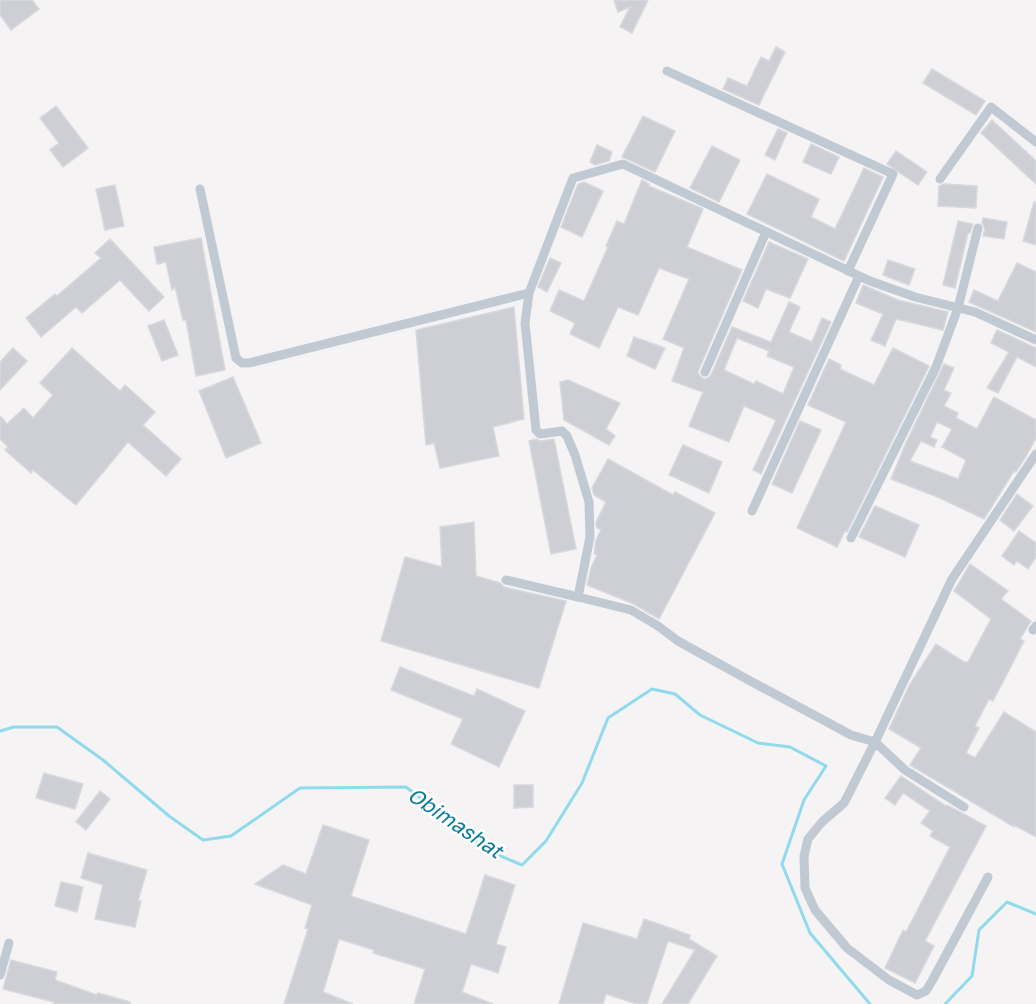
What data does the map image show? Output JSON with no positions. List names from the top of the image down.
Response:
{
  "water": ["Obimashat"]
}
